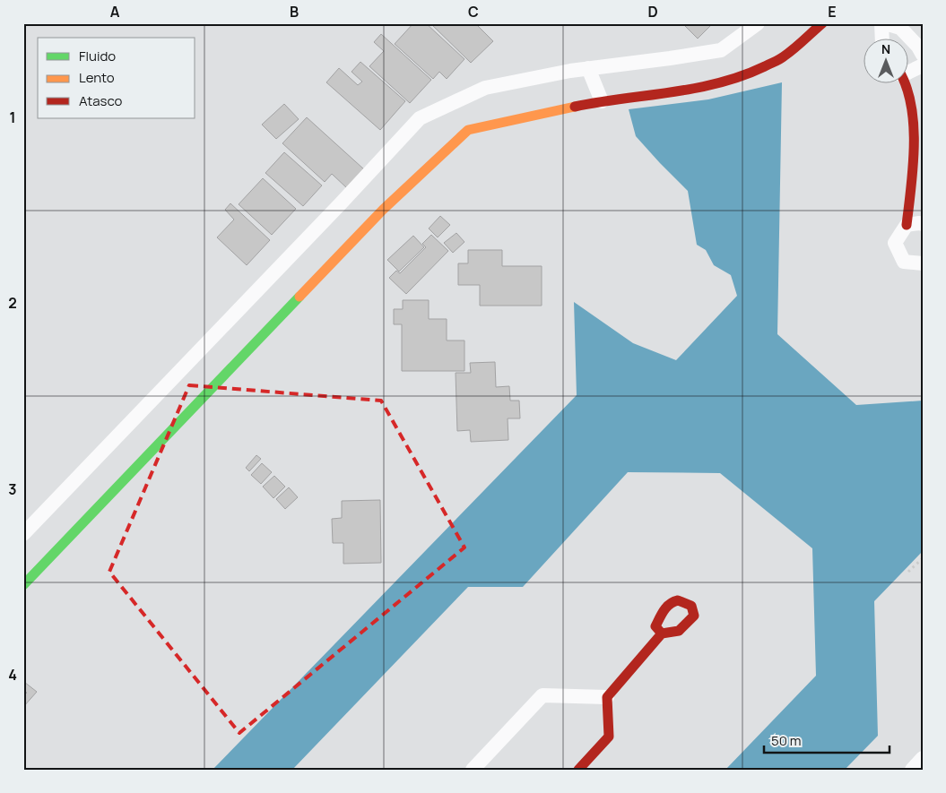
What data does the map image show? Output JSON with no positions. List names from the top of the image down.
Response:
{
  "legend": ["Fluido", "Lento", "Atasco"],
  "scale_bar": "50 m",
  "north": "top",
  "grid": {
    "columns": [
      "A",
      "B",
      "C",
      "D",
      "E"
    ],
    "rows": [
      "1",
      "2",
      "3",
      "4"
    ]
  }
}
